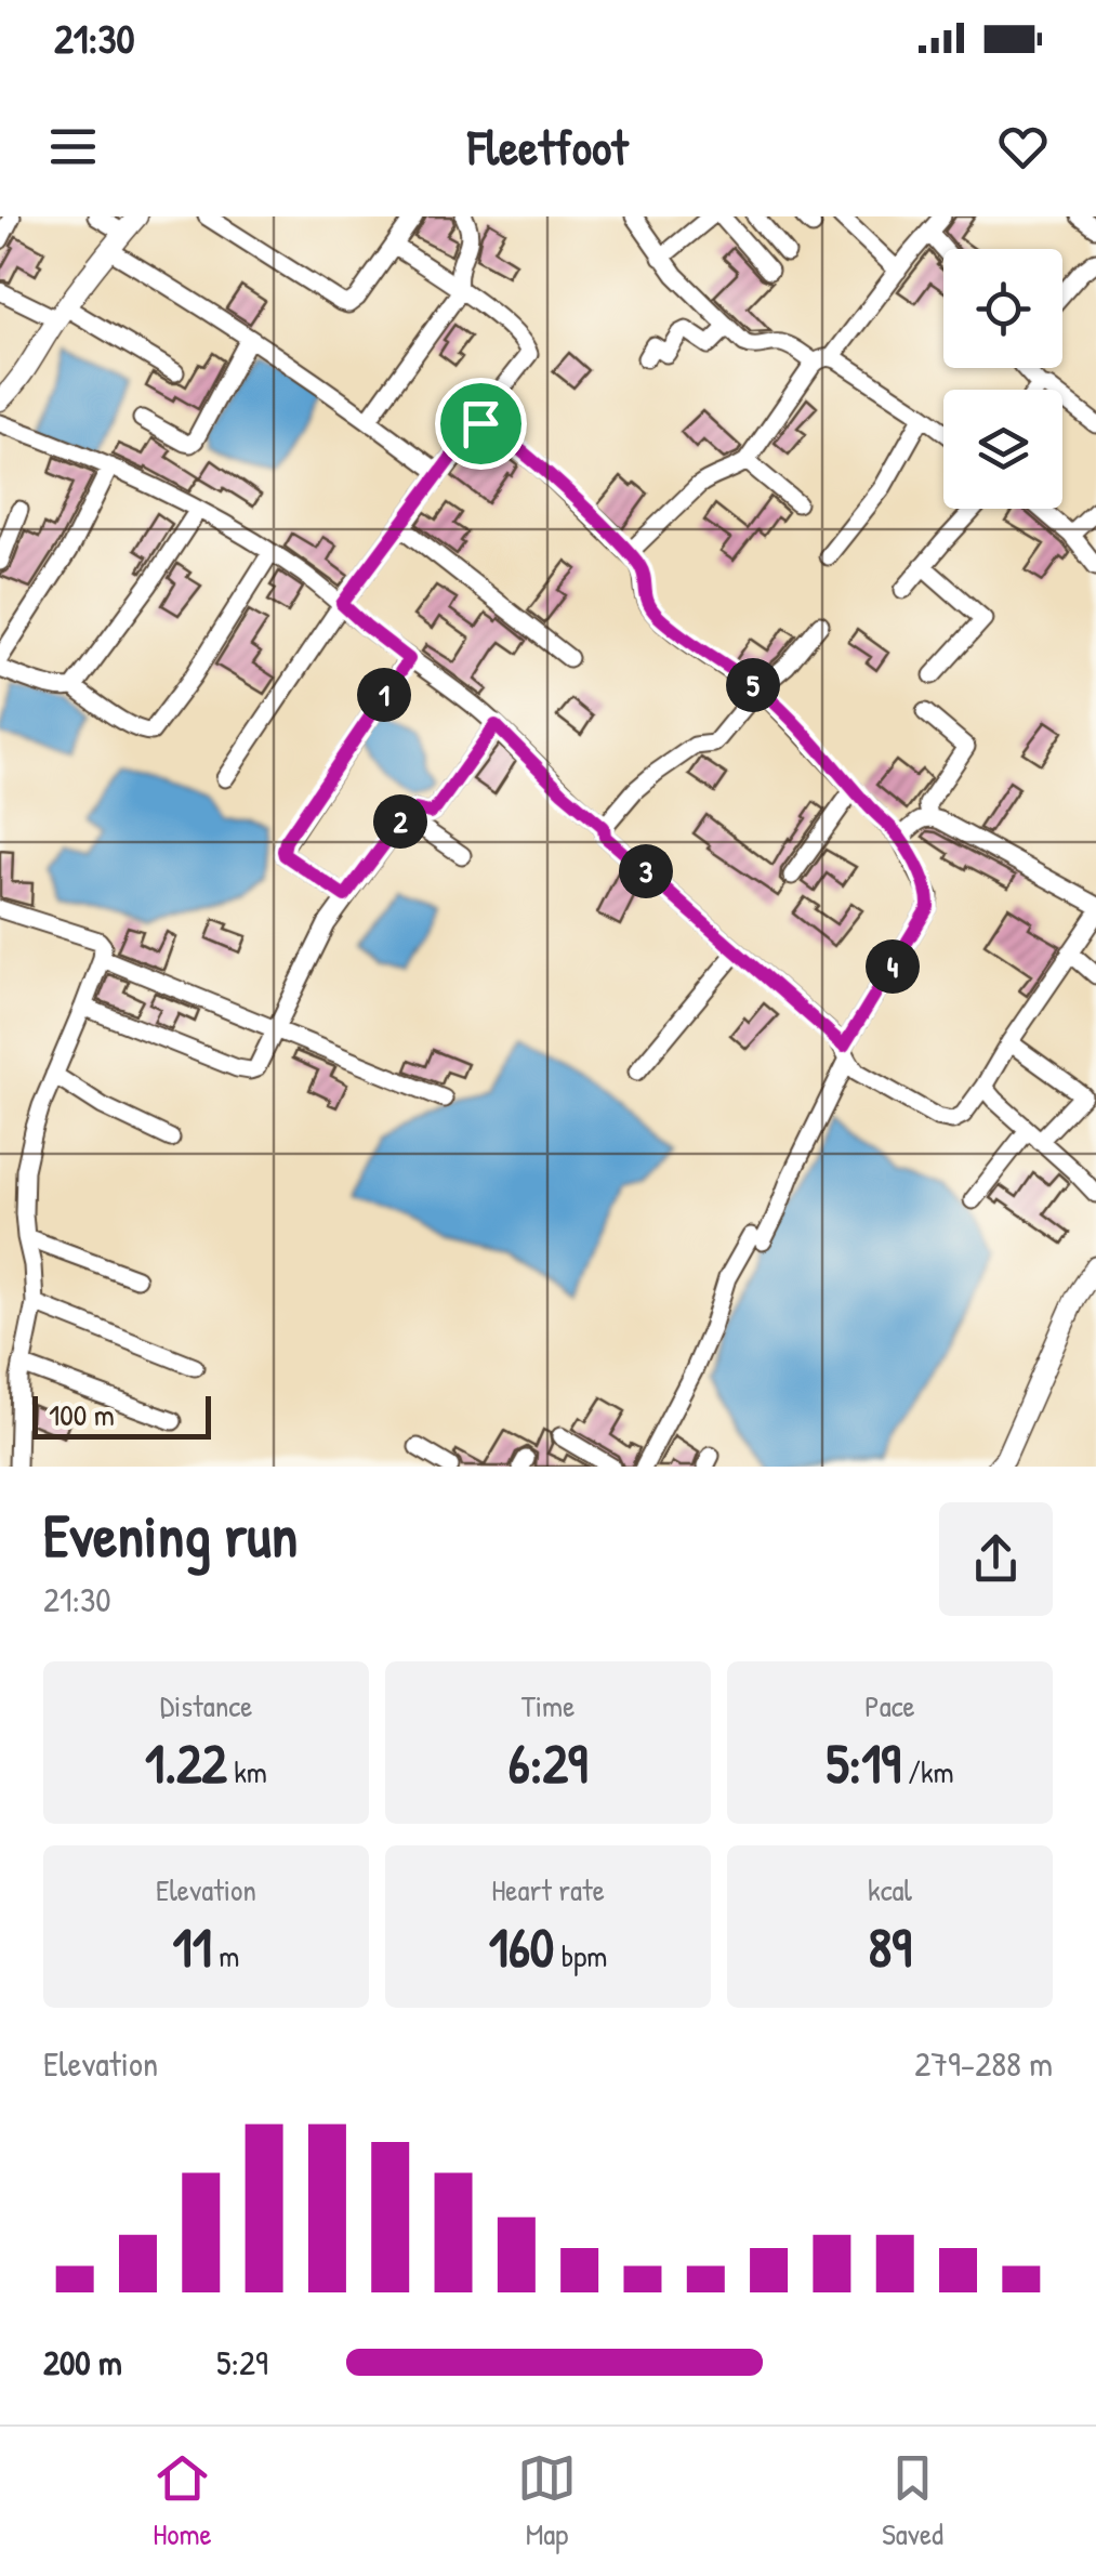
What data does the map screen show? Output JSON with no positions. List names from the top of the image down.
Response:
{
  "scale_bar": "100 m",
  "page": {
    "status": "21:30",
    "header": "Fleetfoot",
    "pins": [
      "5",
      "1",
      "2",
      "3",
      "4"
    ],
    "scale": "100 m",
    "heading": ["Evening run", "21:30"],
    "stats": [
      ["Distance", "1.22 km"],
      ["Time", "6:29"],
      ["Pace", "5:19 /km"],
      ["Elevation", "11 m"],
      ["Heart rate", "160 bpm"],
      ["kcal", "89"]
    ],
    "chart": ["Elevation", "279–288 m"],
    "list": [
      {
        "name": "200 m",
        "note": "5:29"
      }
    ],
    "tabs": ["Home", "Map", "Saved"]
  }
}
